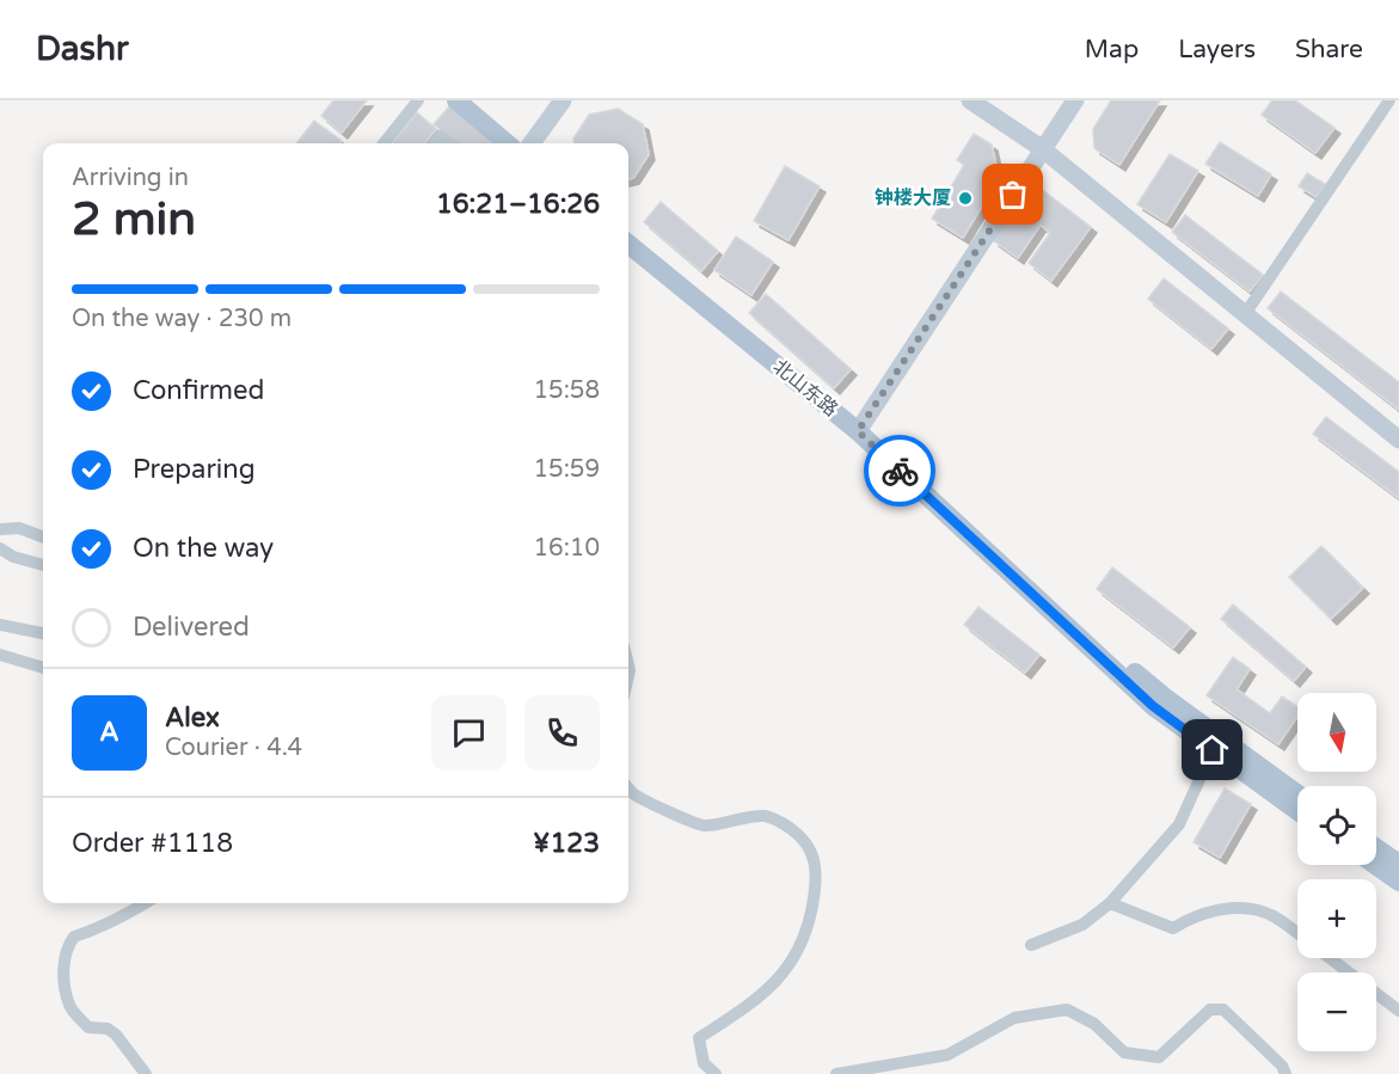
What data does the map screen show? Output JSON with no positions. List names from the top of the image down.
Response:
{
  "streets": {
    "main road": ["北山东路"]
  },
  "places": ["钟楼大厦"],
  "north": "bottom",
  "page": {
    "header": "Dashr",
    "nav": ["Map", "Layers", "Share"],
    "heading": ["2 min", "Arriving in", "16:21–16:26"],
    "panel": [
      "Alex",
      "Courier · 4.4",
      "Order #1118",
      "¥123"
    ],
    "bar": "On the way · 230 m",
    "list": [
      ["Confirmed", "15:58"],
      ["Preparing", "15:59"],
      ["On the way", "16:10"],
      "Delivered"
    ],
    "map_buttons": ["+", "−"],
    "round": "A"
  }
}
